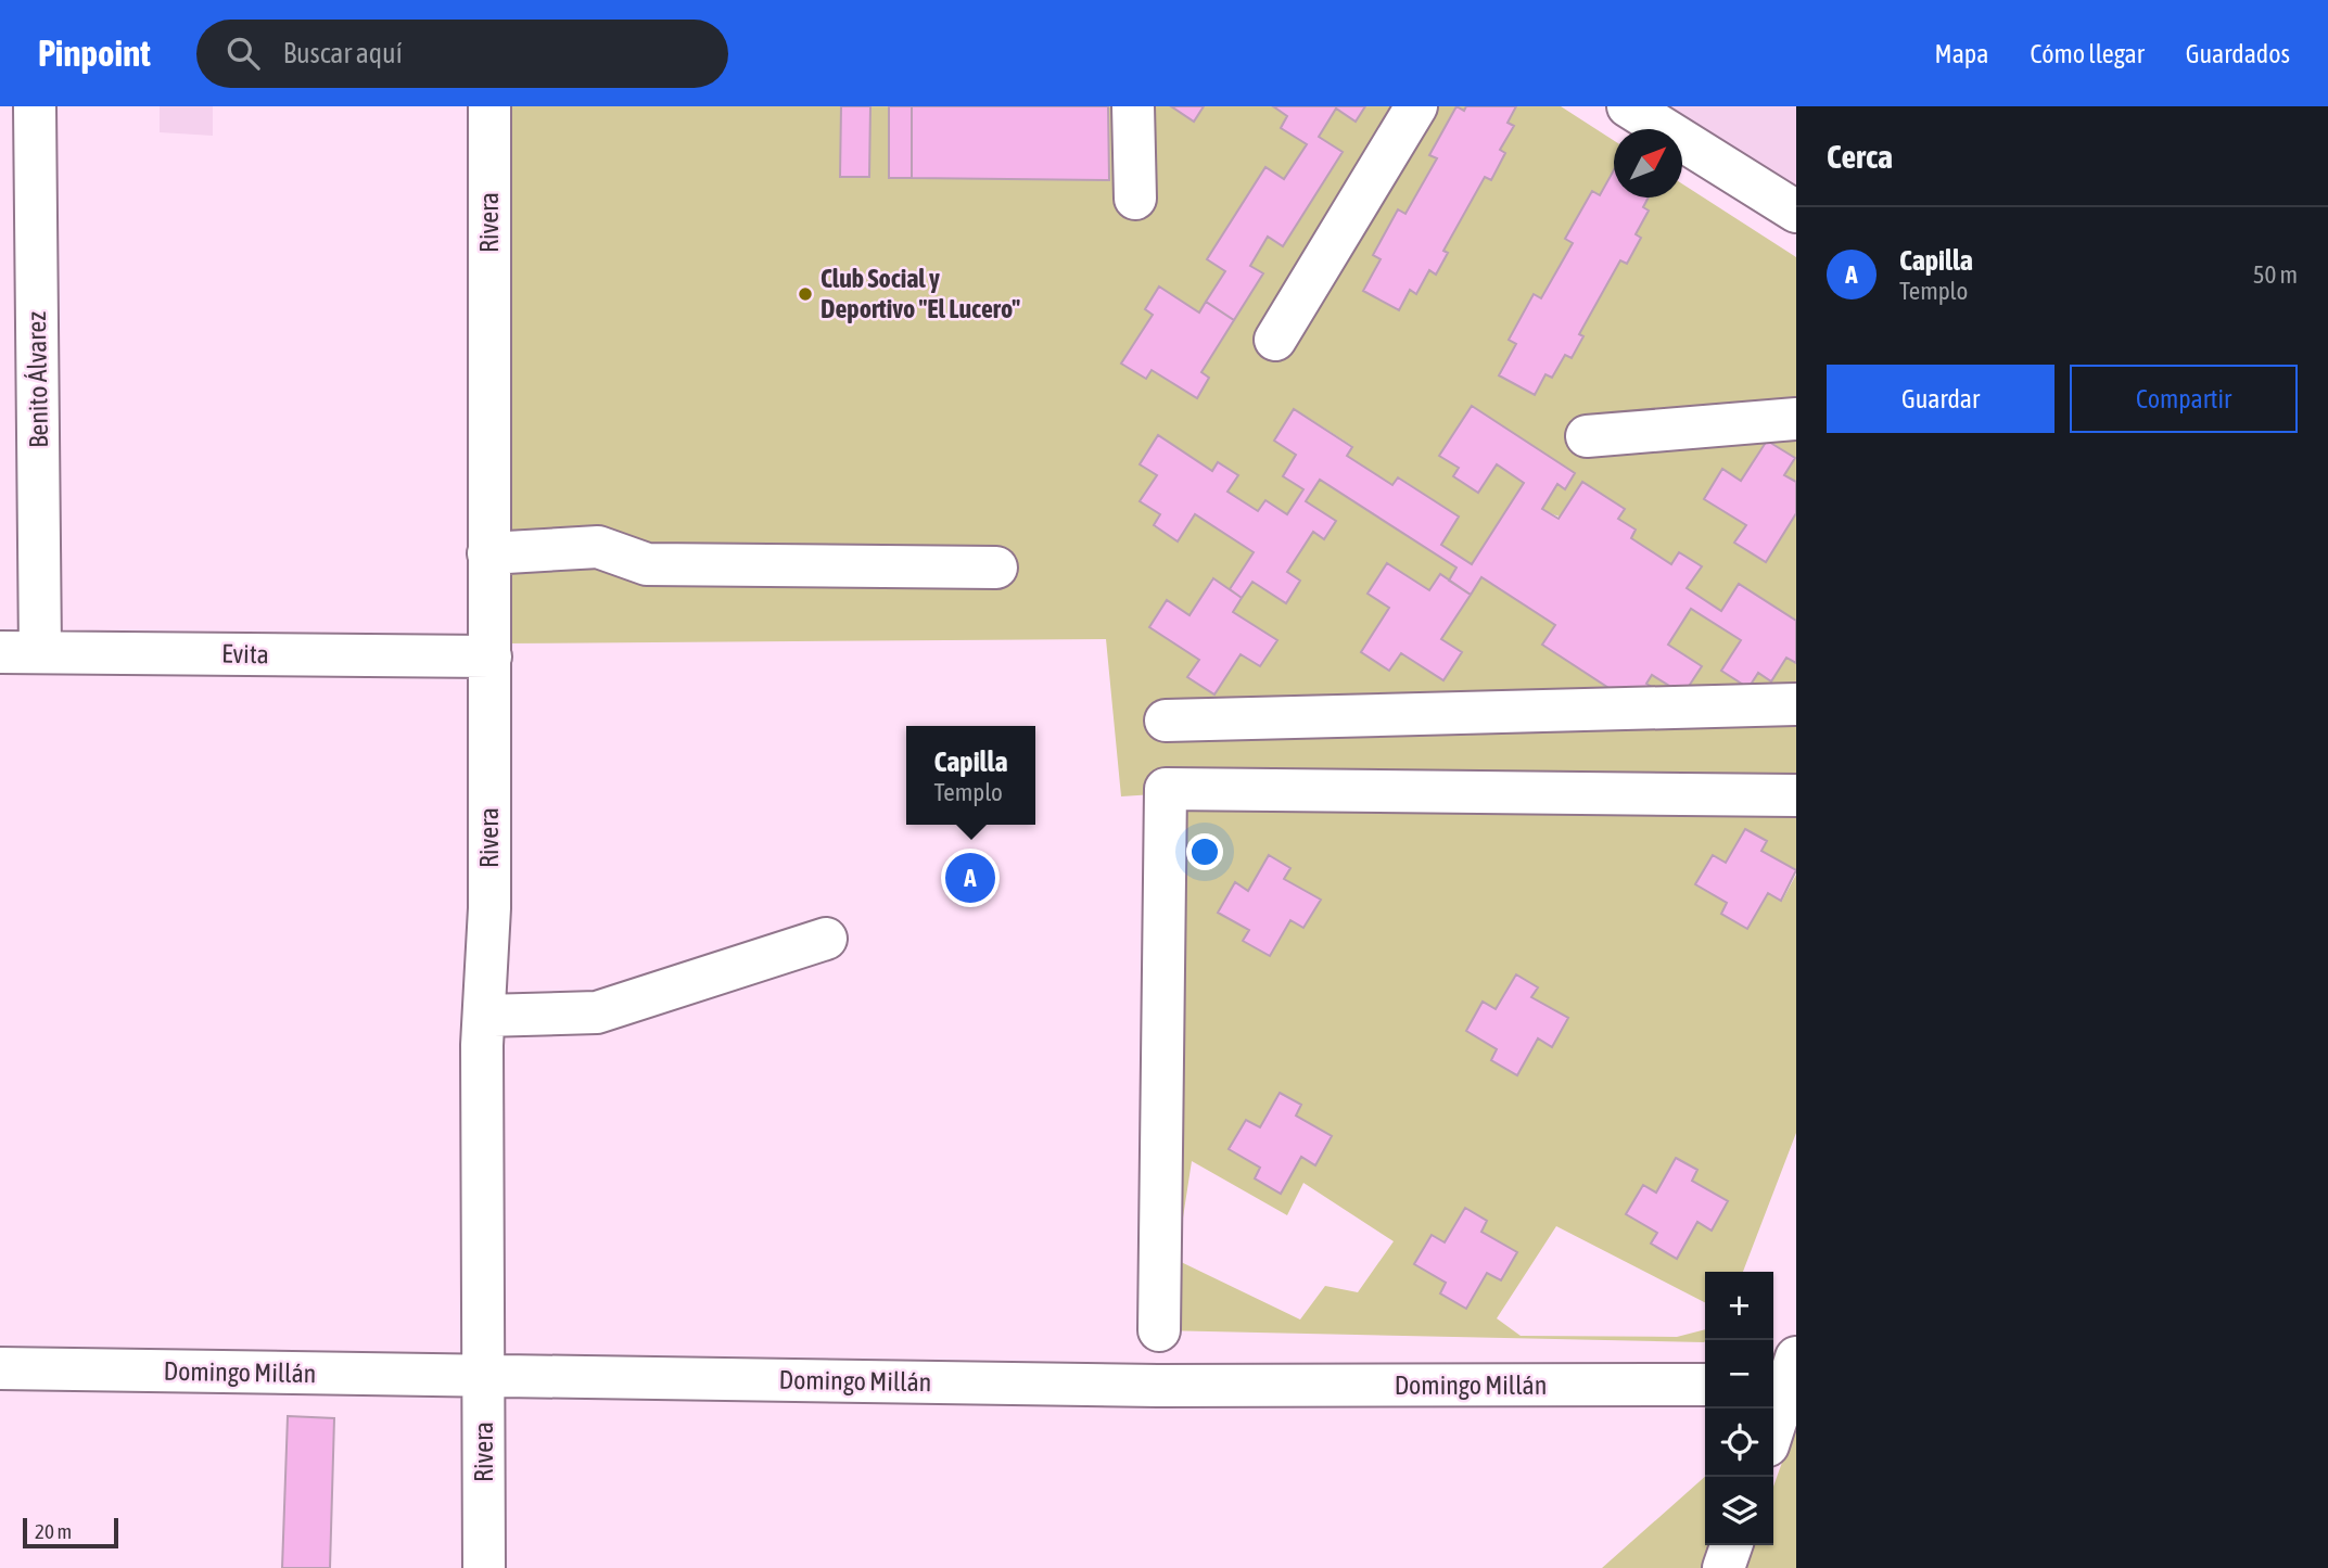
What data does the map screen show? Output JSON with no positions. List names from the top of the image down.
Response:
{
  "streets": {
    "street": [
      "Rivera",
      "Benito Álvarez",
      "Evita",
      "Domingo Millán"
    ]
  },
  "crossings": [
    ["Rivera", "Evita"],
    ["Rivera", "Domingo Millán"],
    ["Benito Álvarez", "Evita"]
  ],
  "places": ["Club Social y Deportivo \"El Lucero\""],
  "scale_bar": "20 m",
  "north": "top right",
  "page": {
    "header": "Pinpoint",
    "search": "Buscar aquí",
    "nav": ["Mapa", "Cómo llegar", "Guardados"],
    "heading": "Cerca",
    "list": [
      {
        "mark": "A",
        "name": "Capilla",
        "note": "Templo",
        "value": "50 m"
      }
    ],
    "buttons": ["Guardar", "Compartir"],
    "popup": ["Capilla", "Templo"],
    "pins": "A",
    "map_buttons": ["+", "−"],
    "scale": "20 m"
  }
}
